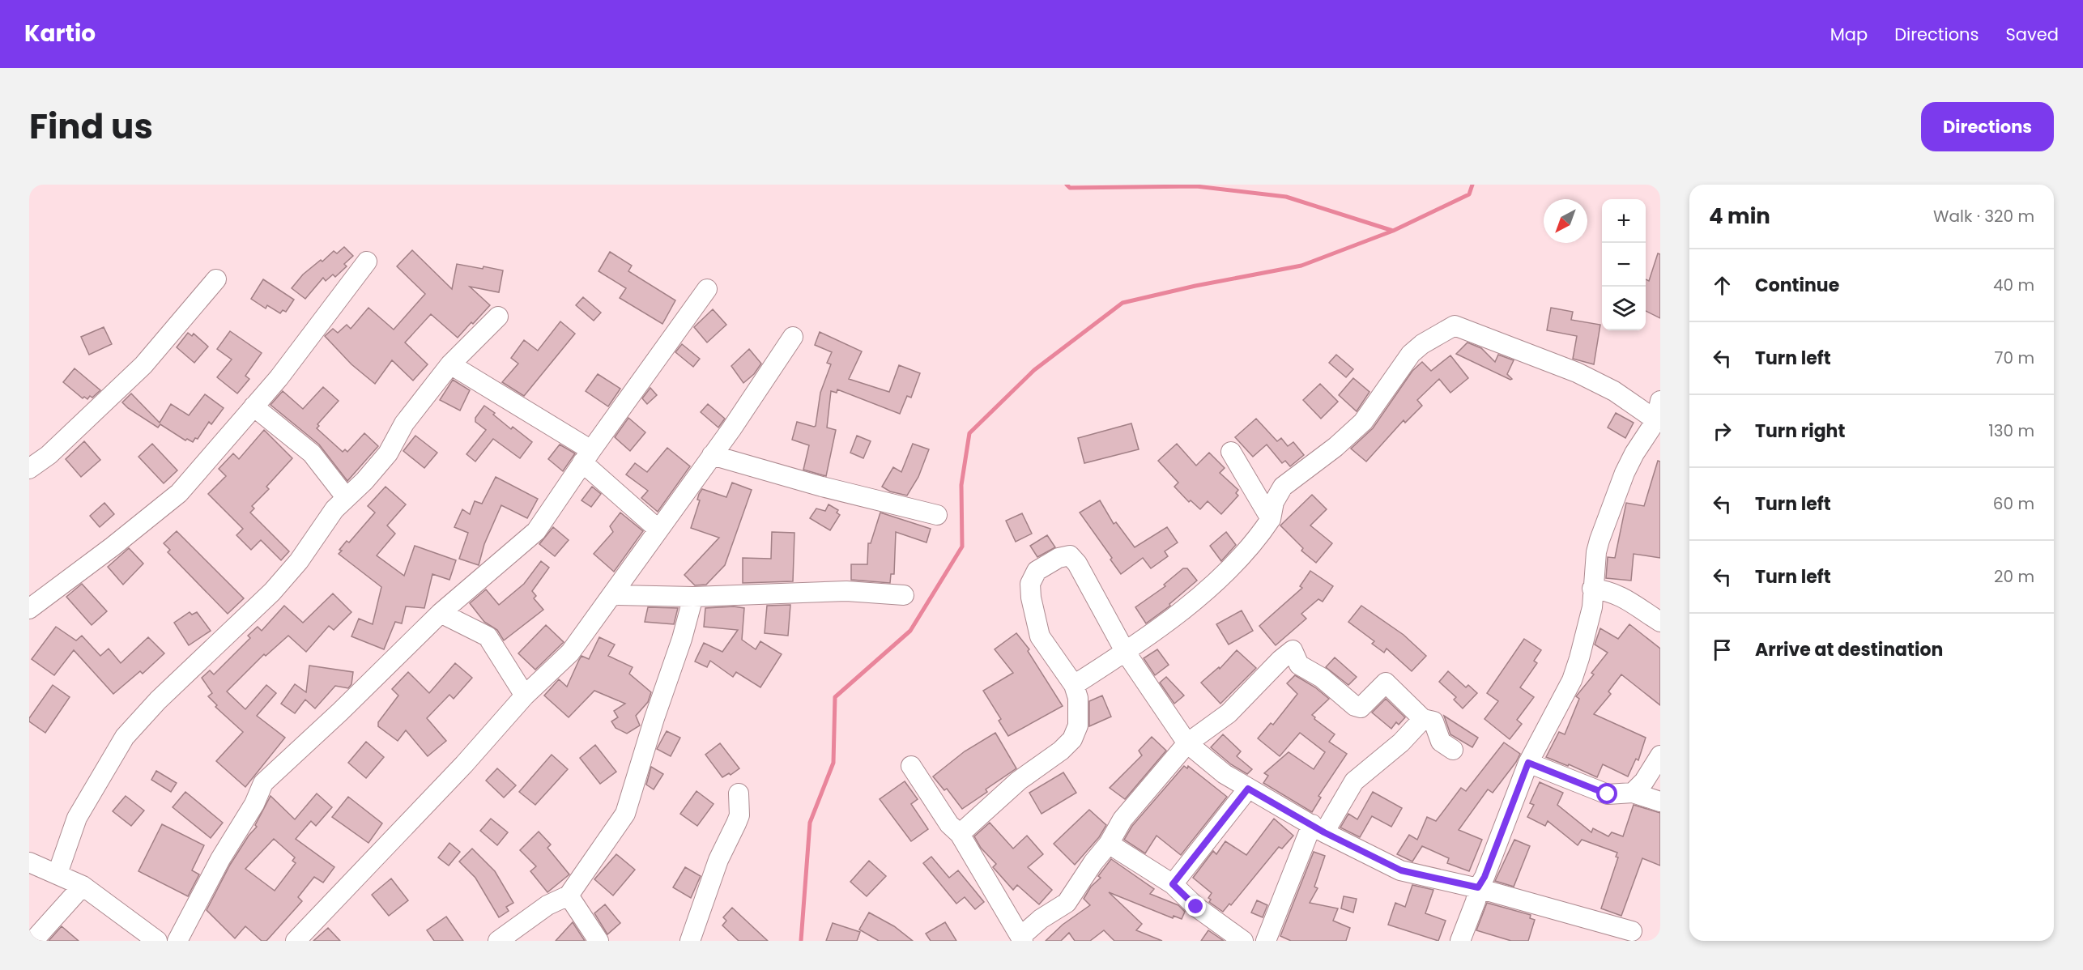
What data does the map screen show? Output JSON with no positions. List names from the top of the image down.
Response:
{
  "north": "bottom left",
  "page": {
    "header": "Kartio",
    "nav": ["Map", "Directions", "Saved"],
    "title": "Find us",
    "buttons": "Directions",
    "heading": ["4 min", "Walk · 320 m"],
    "map_buttons": ["+", "−"],
    "list": [
      ["Continue", "40 m"],
      ["Turn left", "70 m"],
      ["Turn right", "130 m"],
      ["Turn left", "60 m"],
      ["Turn left", "20 m"],
      "Arrive at destination"
    ]
  }
}
